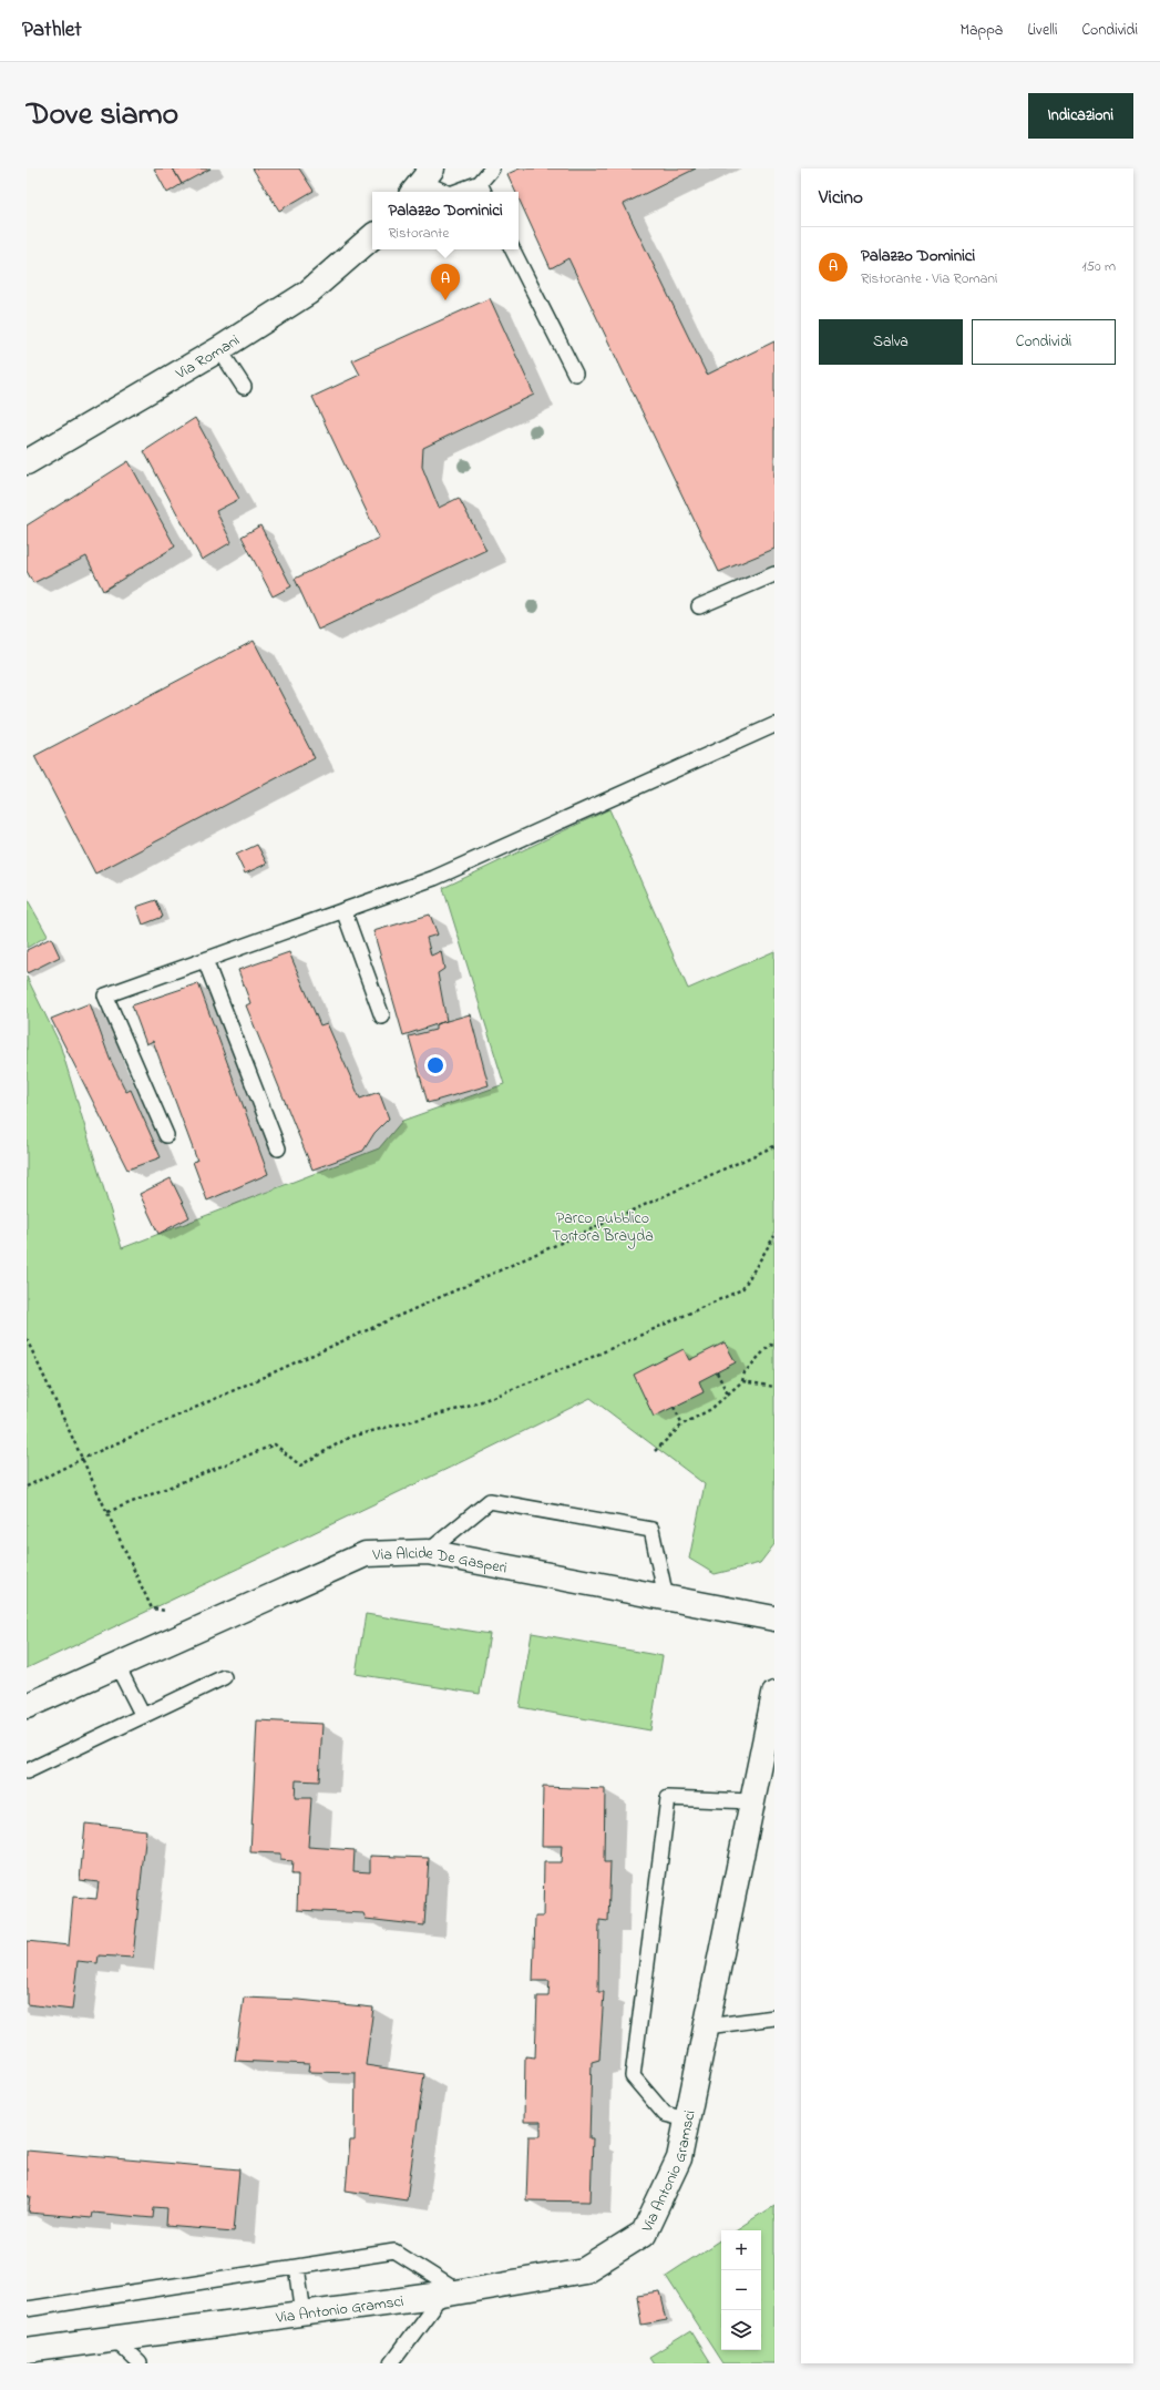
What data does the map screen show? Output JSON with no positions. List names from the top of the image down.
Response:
{
  "streets": {
    "street": ["Via Romani", "Via Alcide De Gasperi", "Via Antonio Gramsci"]
  },
  "parks": ["Parco pubblico Tortora Brayda"],
  "page": {
    "header": "Pathlet",
    "nav": ["Mappa", "Livelli", "Condividi"],
    "title": "Dove siamo",
    "buttons": [
      "Indicazioni",
      ["Salva", "Condividi"]
    ],
    "heading": "Vicino",
    "popup": ["Palazzo Dominici", "Ristorante"],
    "list": [
      {
        "mark": "A",
        "name": "Palazzo Dominici",
        "note": "Ristorante · Via Romani",
        "value": "150 m"
      }
    ],
    "pins": "A",
    "map_buttons": ["+", "−"]
  }
}
